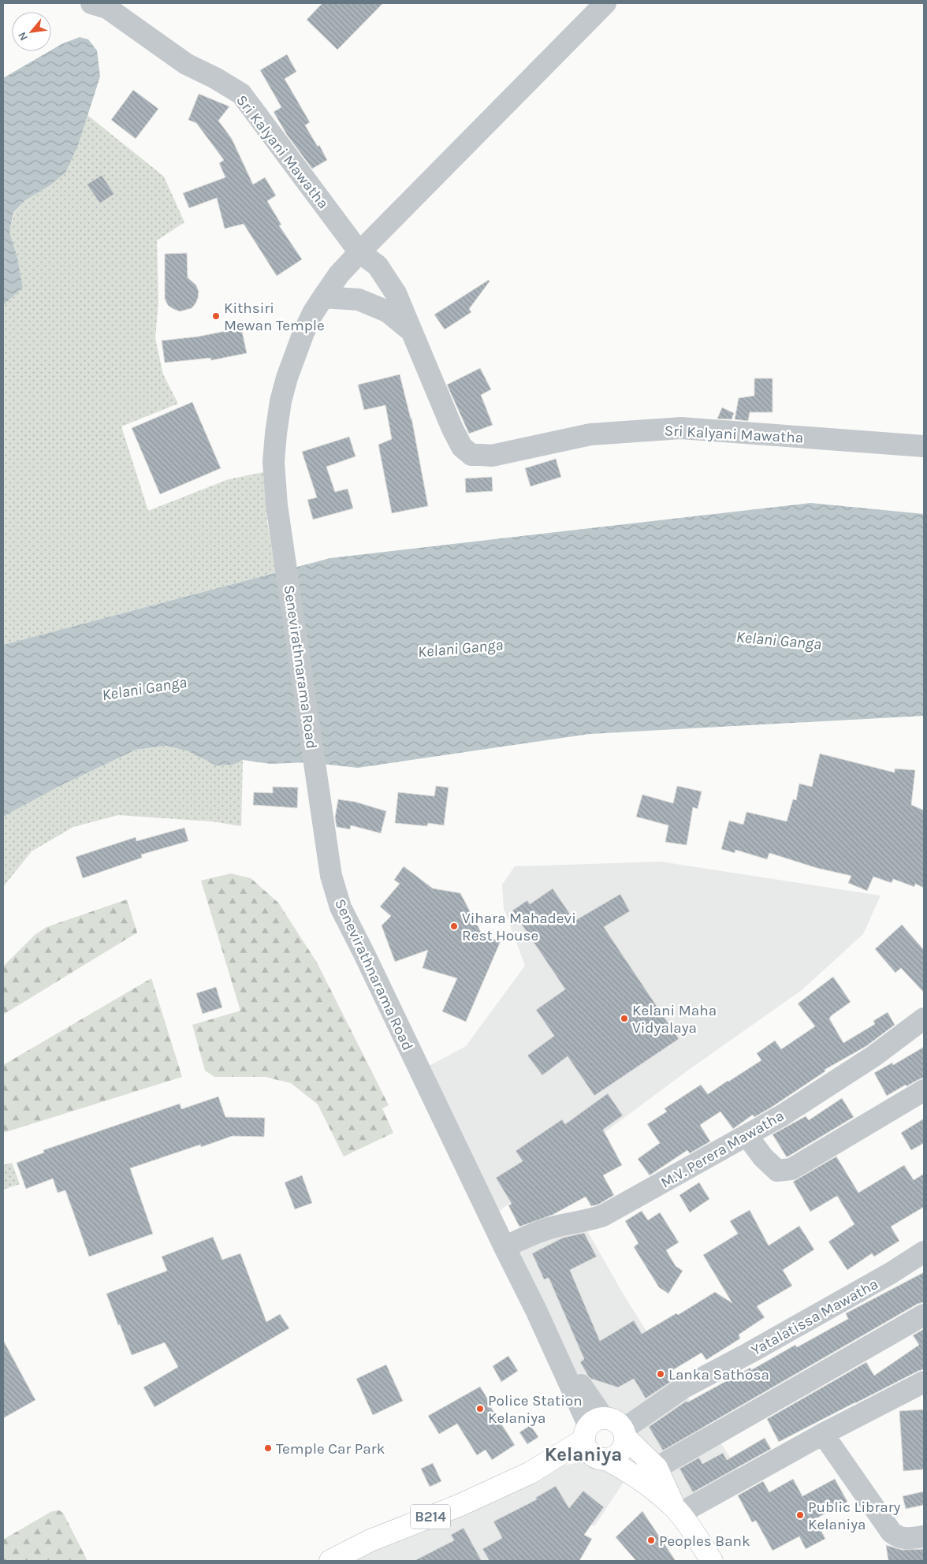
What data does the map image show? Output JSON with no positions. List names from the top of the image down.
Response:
{
  "streets": {
    "main road": ["B214"],
    "street": [
      "Sri Kalyani Mawatha",
      "Senevirathnarama Road",
      "M.V. Perera Mawatha",
      "Yatalatissa Mawatha"
    ]
  },
  "crossings": [
    ["Sri Kalyani Mawatha", "Senevirathnarama Road"],
    ["Senevirathnarama Road", "M.V. Perera Mawatha"],
    ["Senevirathnarama Road", "Yatalatissa Mawatha"],
    ["Senevirathnarama Road", "B214"],
    ["Yatalatissa Mawatha", "B214"]
  ],
  "districts": ["Kelaniya"],
  "water": ["Kelani Ganga"],
  "places": [
    "Kithsiri Mewan Temple",
    "Vihara Mahadevi Rest House",
    "Kelani Maha Vidyalaya",
    "Lanka Sathosa",
    "Police Station Kelaniya",
    "Temple Car Park",
    "Public Library Kelaniya",
    "Peoples Bank"
  ],
  "north": "bottom left"
}
